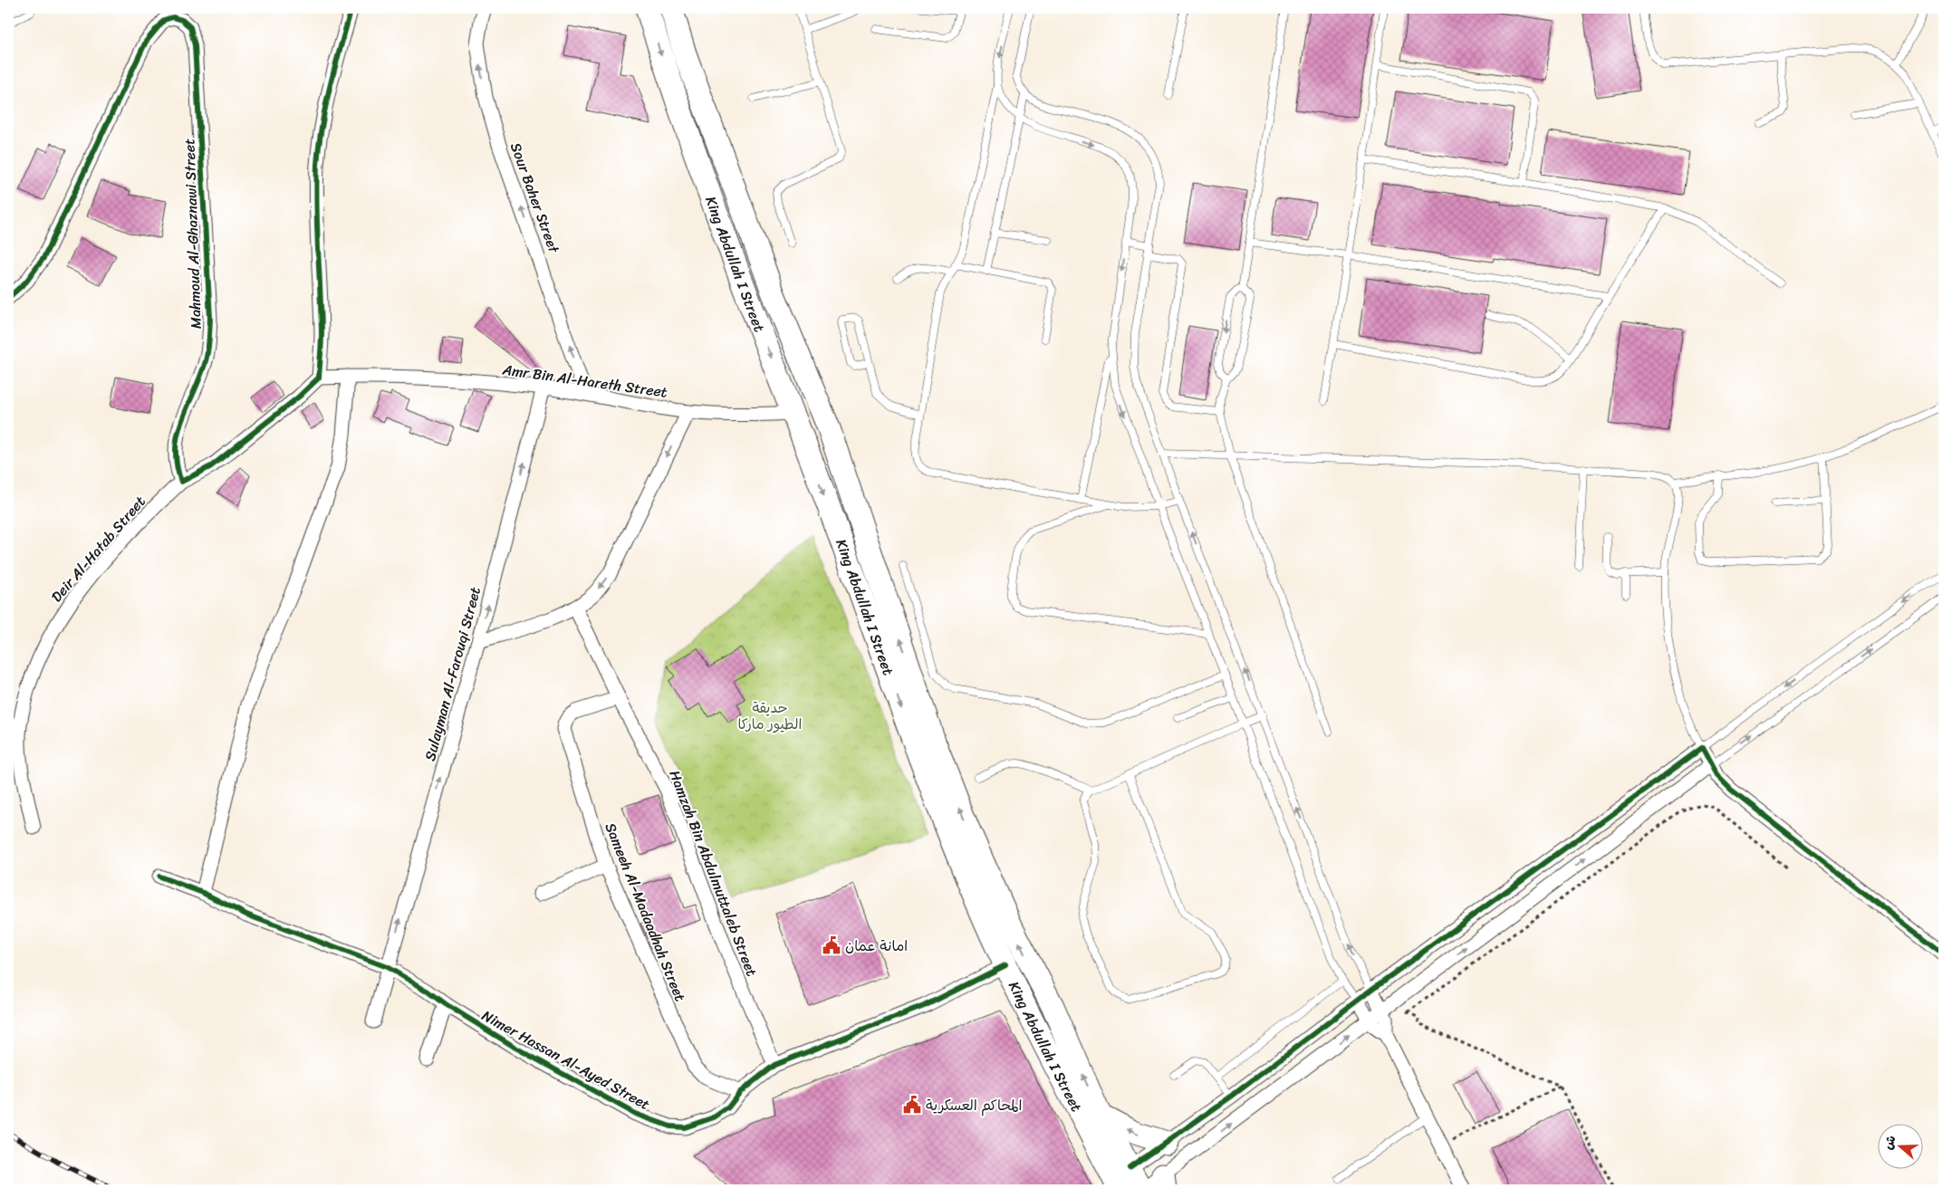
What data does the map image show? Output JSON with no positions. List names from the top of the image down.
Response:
{
  "streets": {
    "main road": ["King Abdullah I Street"],
    "street": [
      "Sour Baher Street",
      "Mahmoud Al-Ghaznawi Street",
      "Amr Bin Al-Hareth Street",
      "Deir Al-Hatab Street",
      "Sulayman Al-Farouqi Street",
      "Hamzah Bin Abdulmuttaleb Street",
      "Sameeh Al-Madaadhah Street",
      "Nimer Hassan Al-Ayed Street"
    ]
  },
  "crossings": [
    ["Sour Baher Street", "Amr Bin Al-Hareth Street"],
    ["Mahmoud Al-Ghaznawi Street", "Deir Al-Hatab Street"],
    ["King Abdullah I Street", "Amr Bin Al-Hareth Street"],
    ["King Abdullah I Street", "Nimer Hassan Al-Ayed Street"],
    ["Amr Bin Al-Hareth Street", "Sulayman Al-Farouqi Street"],
    ["Sulayman Al-Farouqi Street", "Nimer Hassan Al-Ayed Street"],
    ["Hamzah Bin Abdulmuttaleb Street", "Sameeh Al-Madaadhah Street"],
    ["Hamzah Bin Abdulmuttaleb Street", "Nimer Hassan Al-Ayed Street"],
    ["Sameeh Al-Madaadhah Street", "Nimer Hassan Al-Ayed Street"]
  ],
  "one_way": ["Sour Baher Street", "Sulayman Al-Farouqi Street"],
  "parks": ["حديقة الطيور ماركا"],
  "places": {
    "public building": ["امانة عمان", "المحاكم العسكرية"]
  },
  "north": "left"
}
